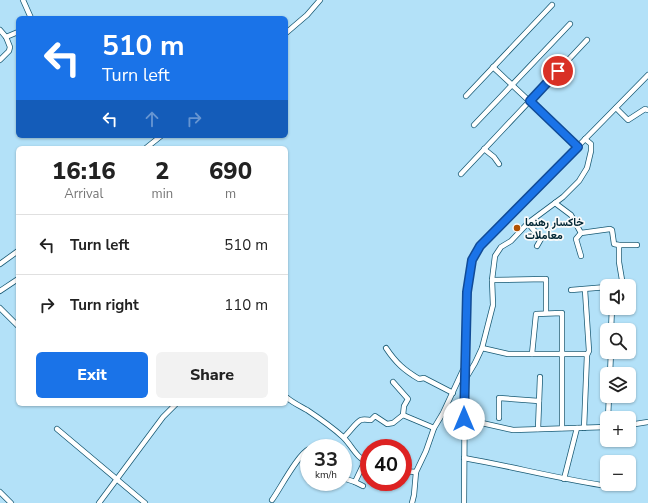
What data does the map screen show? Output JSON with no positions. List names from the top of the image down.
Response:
{
  "places": ["خاکسار رهنما معاملات"],
  "page": {
    "turn": ["510 m", "Turn left"],
    "eta": [
      "16:16",
      "Arrival",
      "2",
      "min",
      "690",
      "m"
    ],
    "list": [
      {
        "name": "Turn left",
        "value": "510 m"
      },
      {
        "name": "Turn right",
        "value": "110 m"
      }
    ],
    "map_buttons": ["+", "−"],
    "buttons": ["Exit", "Share"],
    "speed": "33 km/h",
    "limit": "40"
  }
}
